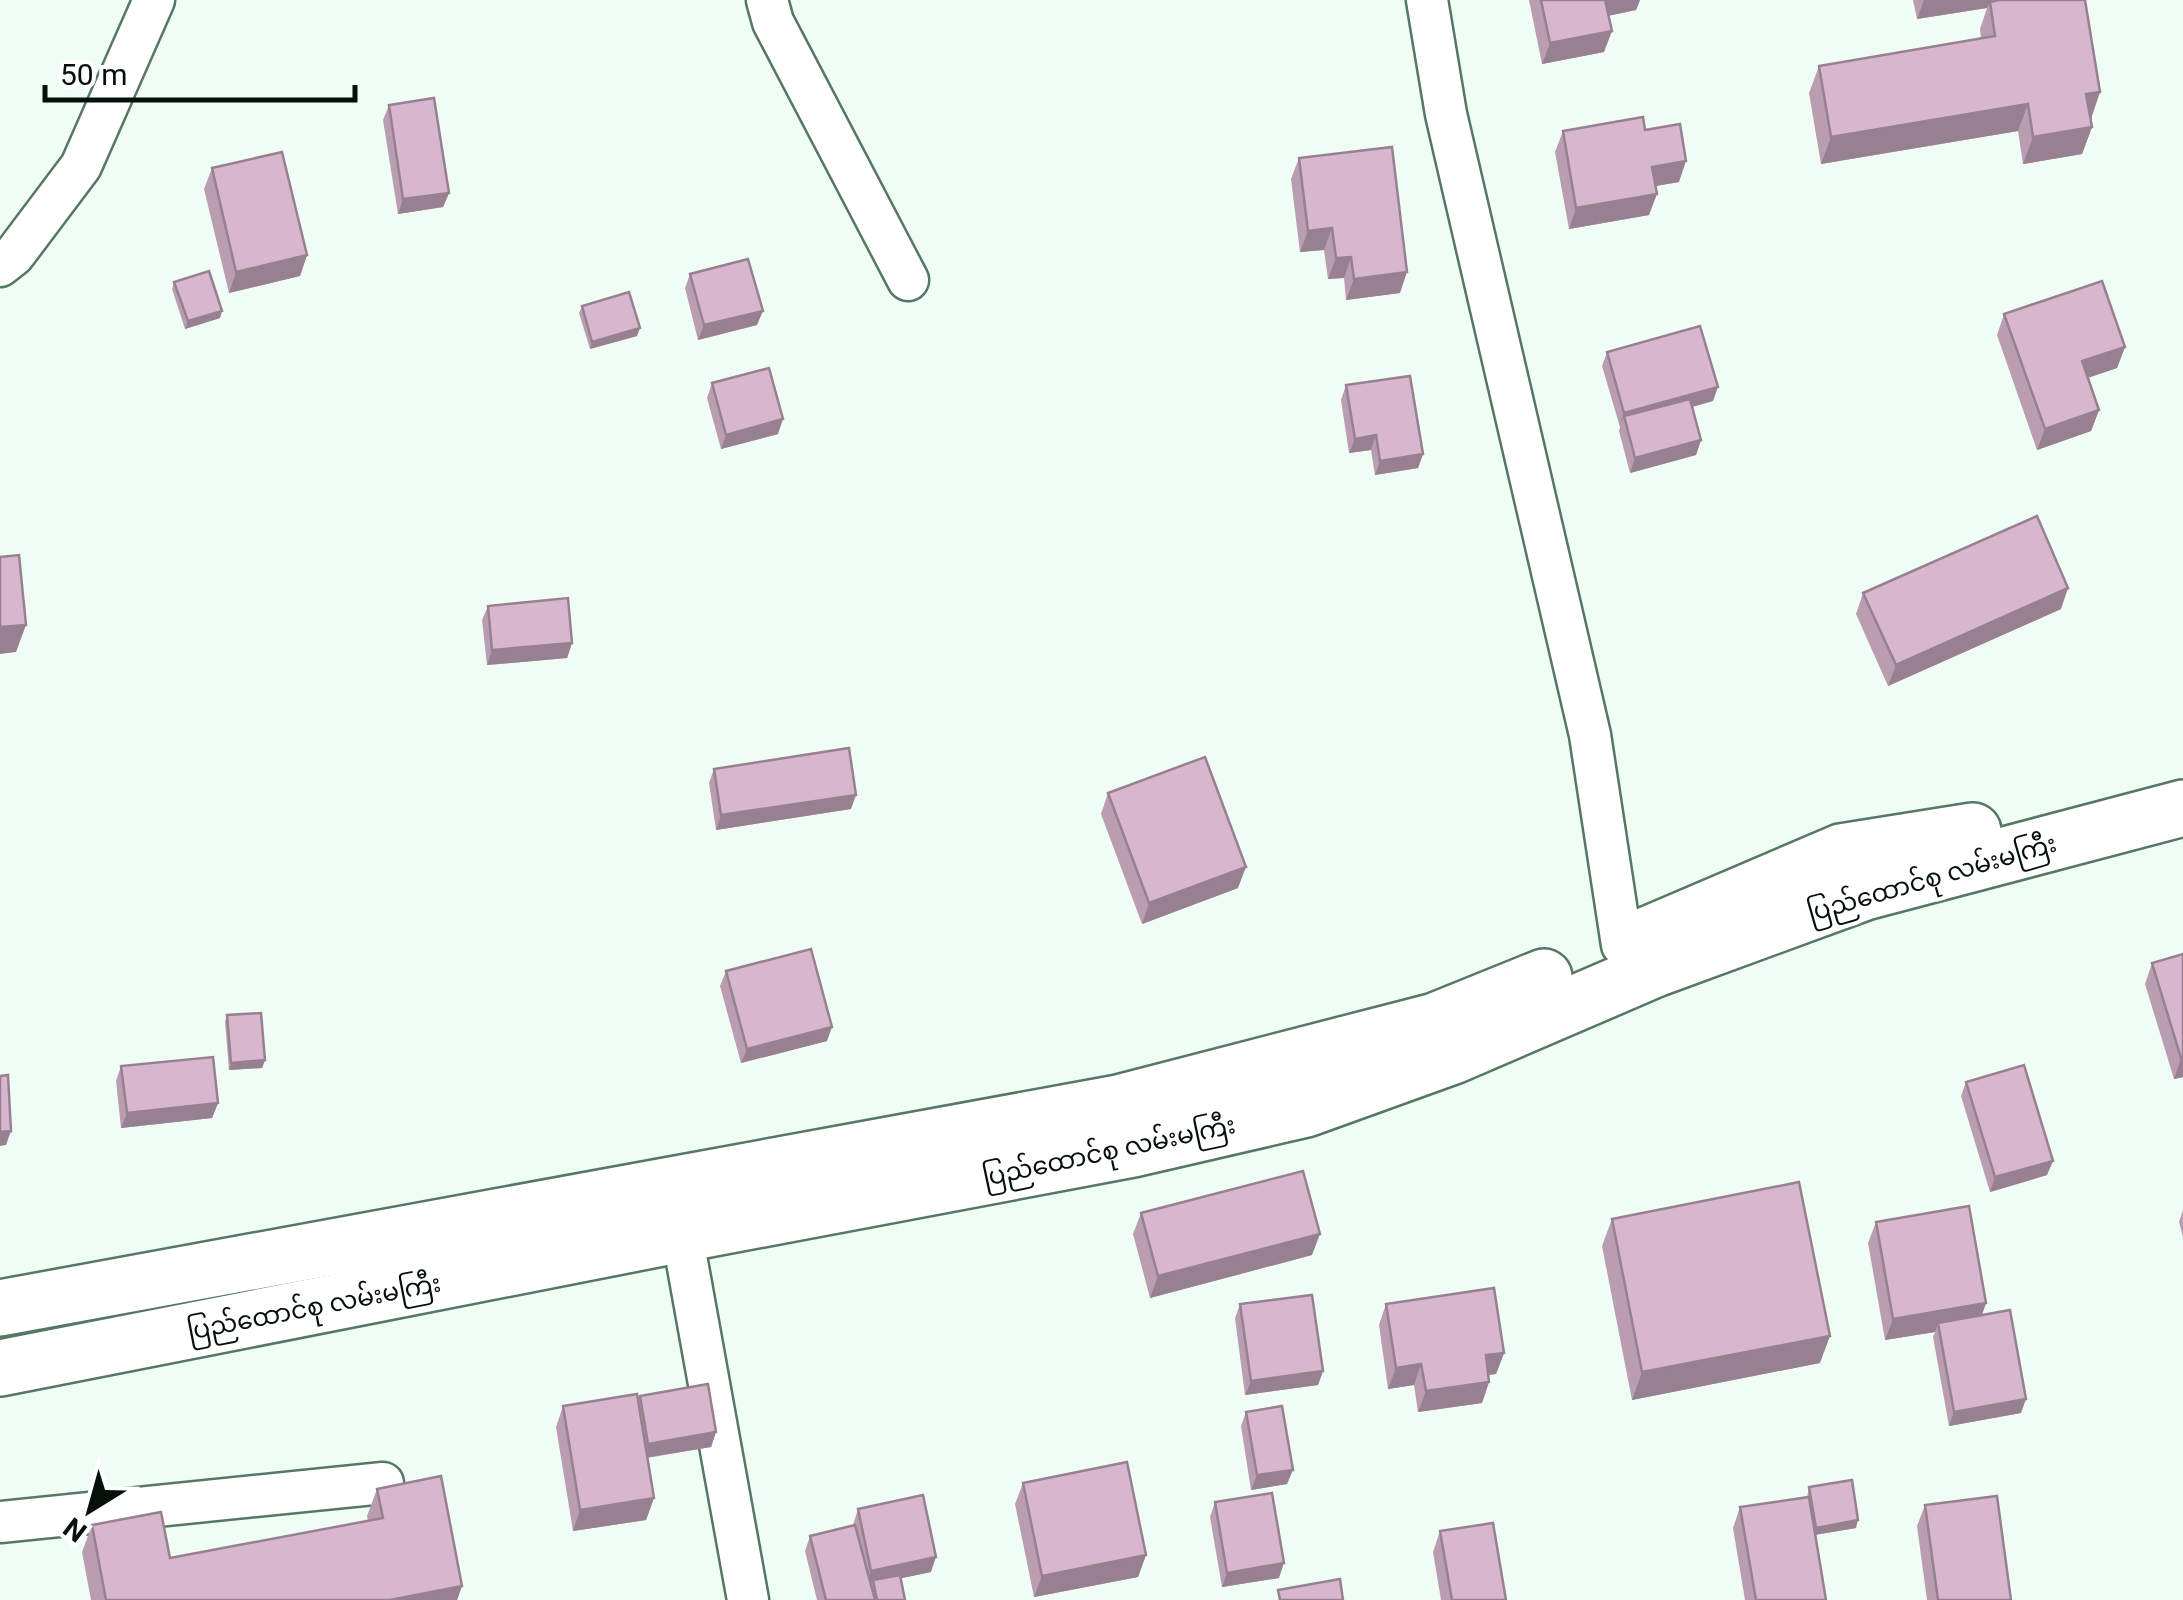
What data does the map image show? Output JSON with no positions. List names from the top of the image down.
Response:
{
  "streets": {
    "main road": ["ပြည်ထောင်စု လမ်းမကြီး"]
  },
  "scale_bar": "50 m",
  "north": "bottom left"
}
